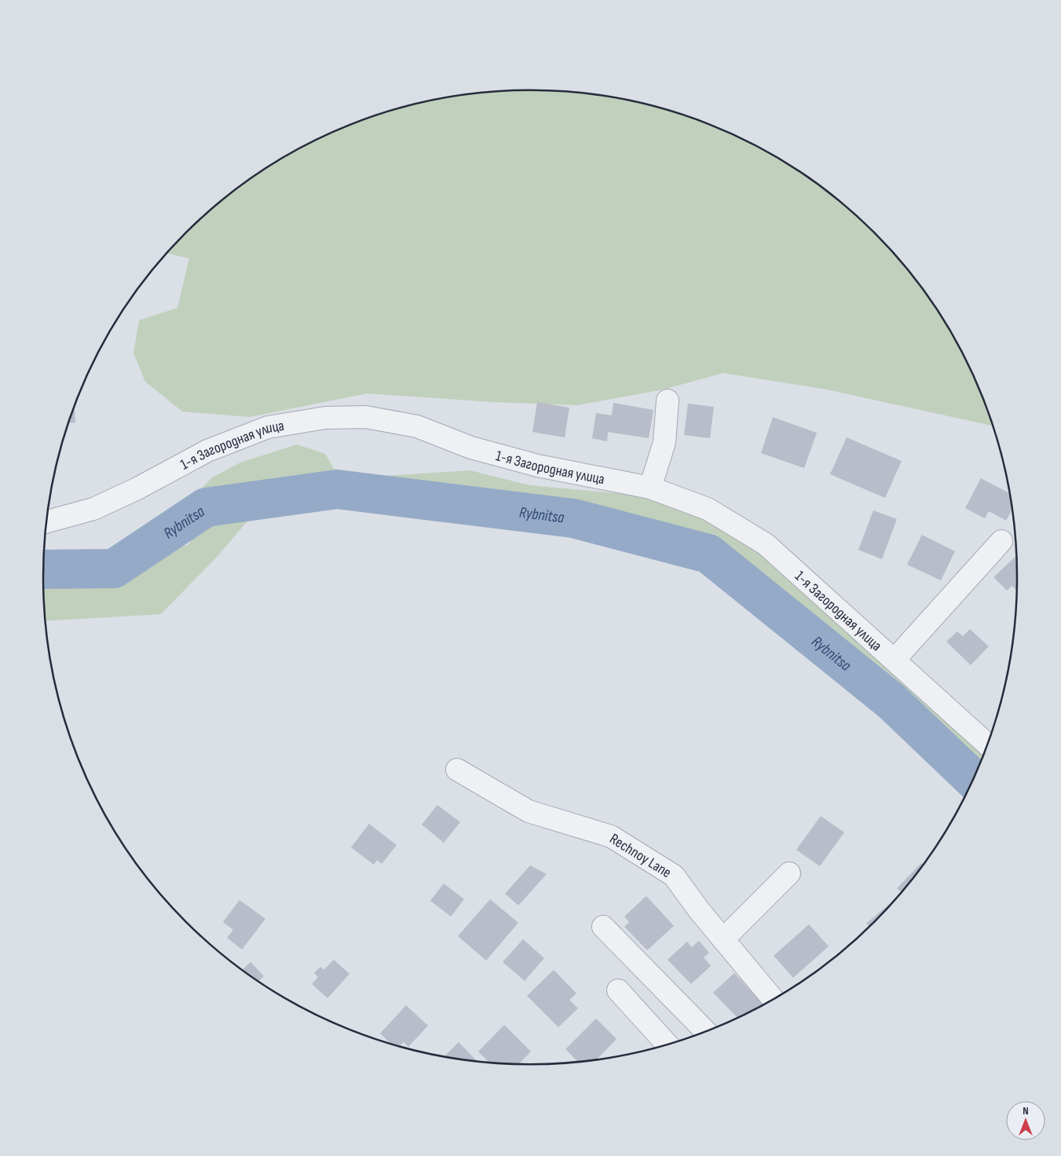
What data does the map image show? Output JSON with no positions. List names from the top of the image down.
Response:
{
  "streets": {
    "street": ["1-я Загородная улица", "Rechnoy Lane"]
  },
  "water": ["Rybnitsa"],
  "north": "top"
}
